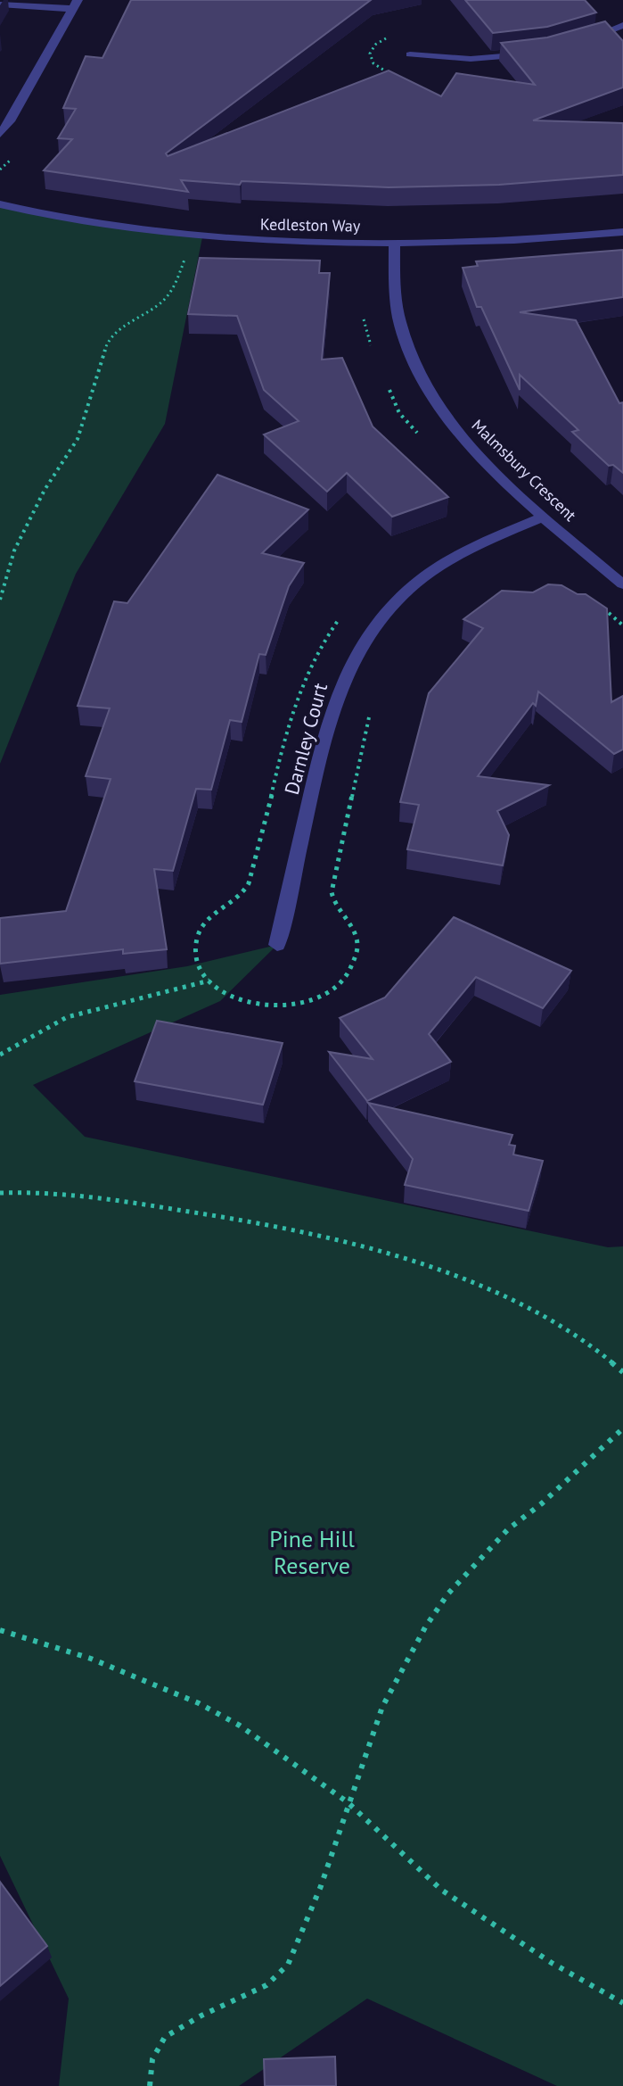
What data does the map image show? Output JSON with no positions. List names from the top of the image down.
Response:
{
  "streets": {
    "street": ["Kedleston Way", "Malmsbury Crescent", "Darnley Court"]
  },
  "crossings": [
    ["Kedleston Way", "Malmsbury Crescent"],
    ["Malmsbury Crescent", "Darnley Court"]
  ],
  "parks": ["Pine Hill Reserve"]
}
